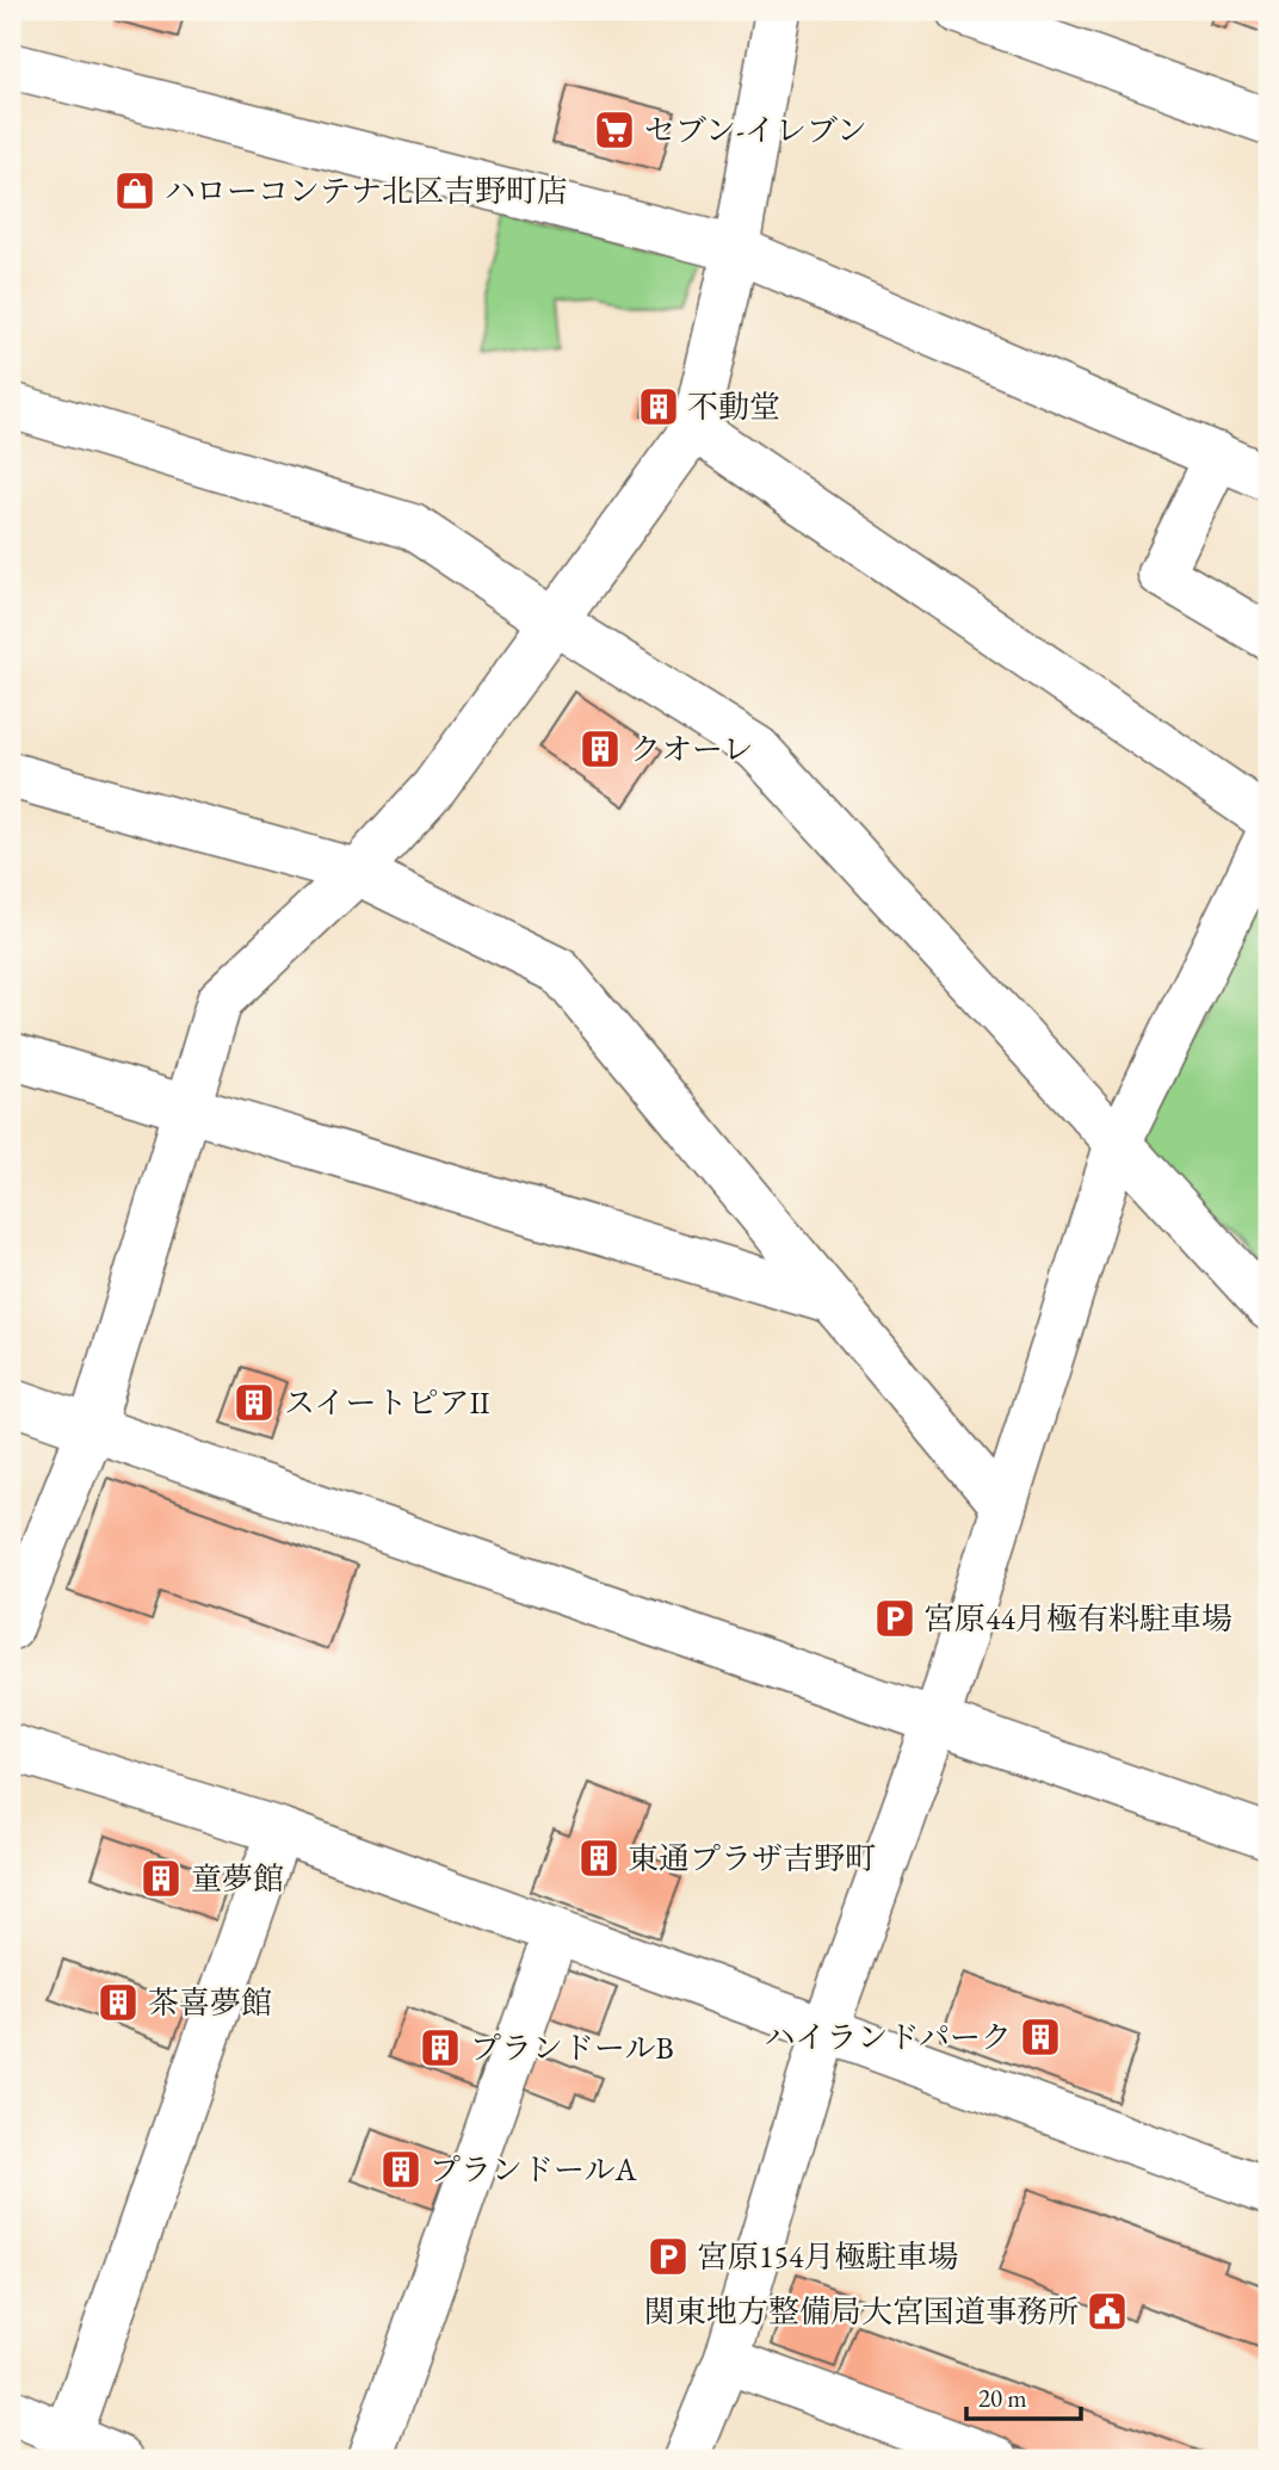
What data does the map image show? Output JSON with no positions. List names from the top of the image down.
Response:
{
  "places": {
    "supermarket": ["セブン-イレブン"],
    "shop": ["ハローコンテナ北区吉野町店"],
    "building": [
      "不動堂",
      "クオーレ",
      "スイートピアⅡ",
      "東通プラザ吉野町",
      "童夢館",
      "茶喜夢館",
      "ハイランドパーク",
      "プランドールB",
      "プランドールA"
    ],
    "parking": ["宮原44月極有料駐車場", "宮原154月極駐車場"],
    "public building": ["関東地方整備局大宮国道事務所"]
  },
  "scale_bar": "20 m"
}
